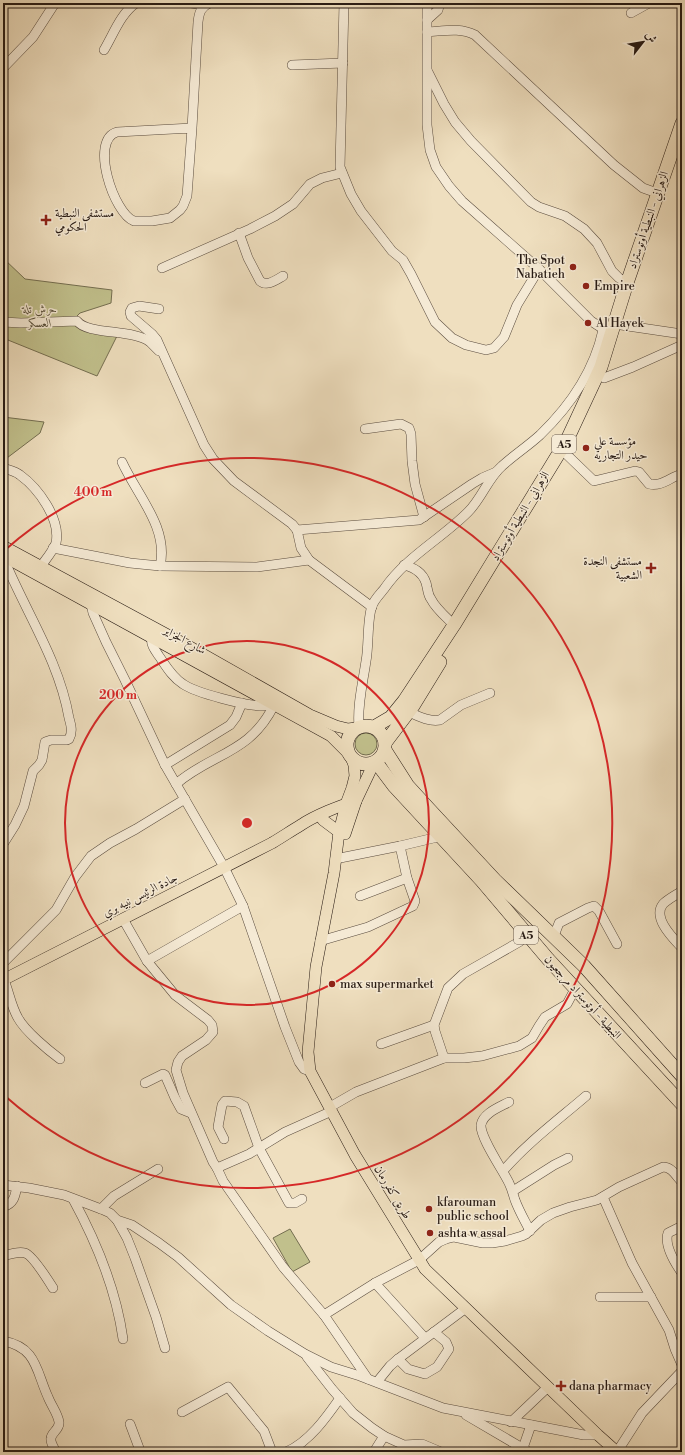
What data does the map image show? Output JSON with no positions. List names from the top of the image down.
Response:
{
  "streets": {
    "highway": ["الزهراني - النبطية أوتوستراد", "A5", "النبطية - أوتوستراد مرجعيون"],
    "main road": ["شارع الجزاير", "جادة الرئيس نبيه بري", "طريق كفررمان"]
  },
  "crossings": [
    ["الزهراني - النبطية أوتوستراد", "A5"],
    ["الزهراني - النبطية أوتوستراد", "شارع الجزاير"],
    ["الزهراني - النبطية أوتوستراد", "النبطية - أوتوستراد مرجعيون"],
    ["A5", "شارع الجزاير"],
    ["A5", "النبطية - أوتوستراد مرجعيون"],
    ["شارع الجزاير", "النبطية - أوتوستراد مرجعيون"]
  ],
  "parks": ["حرش تلة العسكر"],
  "places": {
    "health": ["مستشفى النبطية الحكومي", "مستشفى النجدة الشعبية", "dana pharmacy"],
    "other": [
      "The Spot Nabatieh",
      "Empire",
      "Al Hayek",
      "مؤسسة علي حيدر التجاريه",
      "max supermarket",
      "kfarouman public school",
      "ashta w assal"
    ]
  },
  "north": "top right",
  "rings": ["400 m", "200 m"]
}
